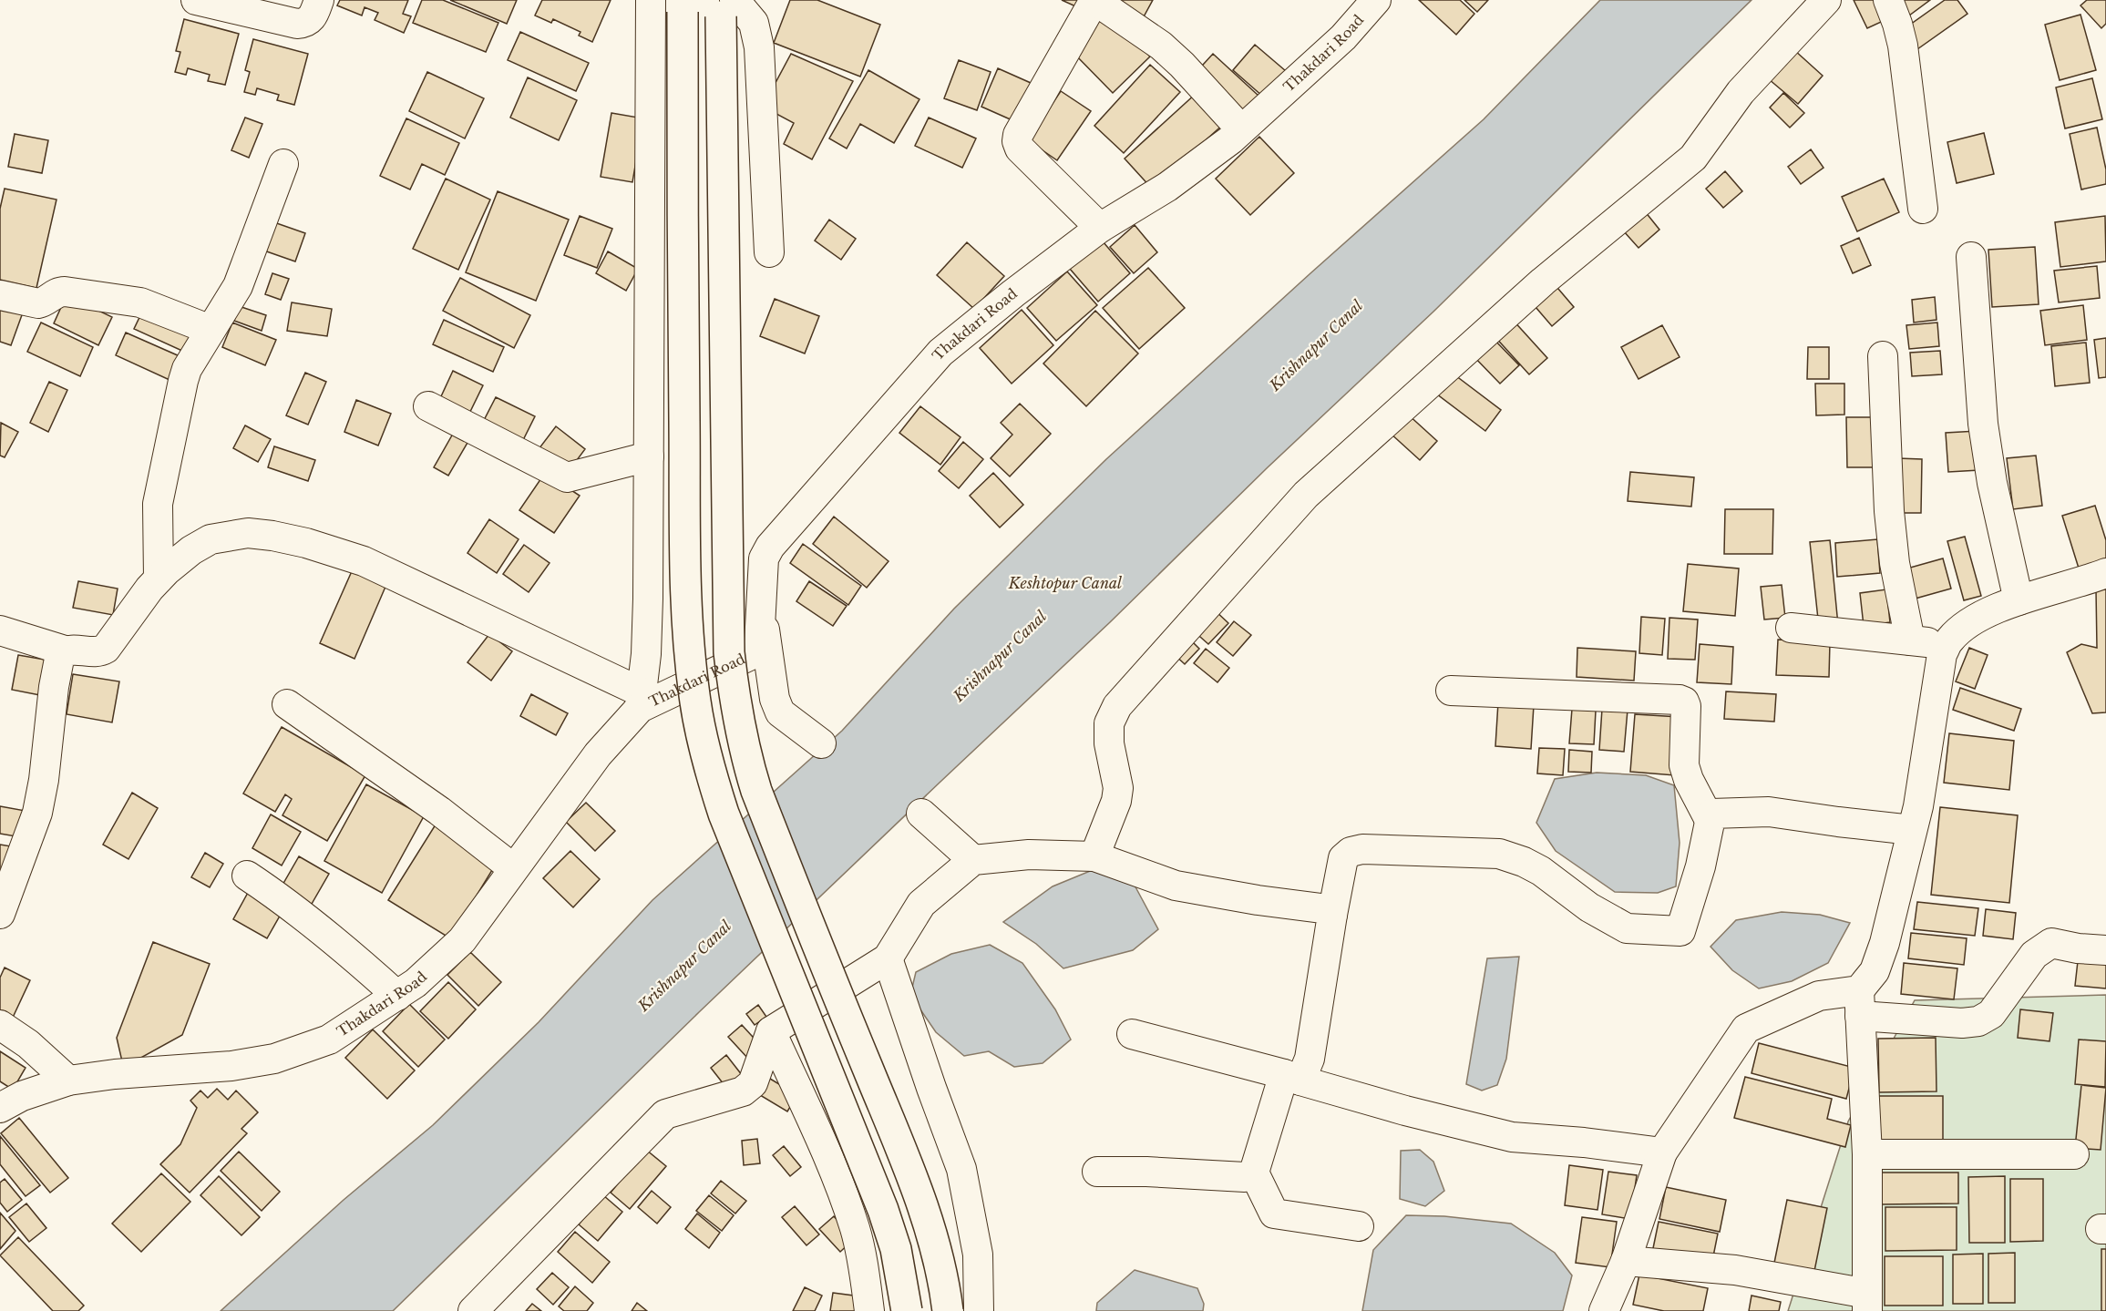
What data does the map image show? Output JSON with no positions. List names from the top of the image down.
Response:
{
  "streets": {
    "street": ["Thakdari Road"]
  },
  "water": ["Krishnapur Canal", "Keshtopur Canal"]
}
